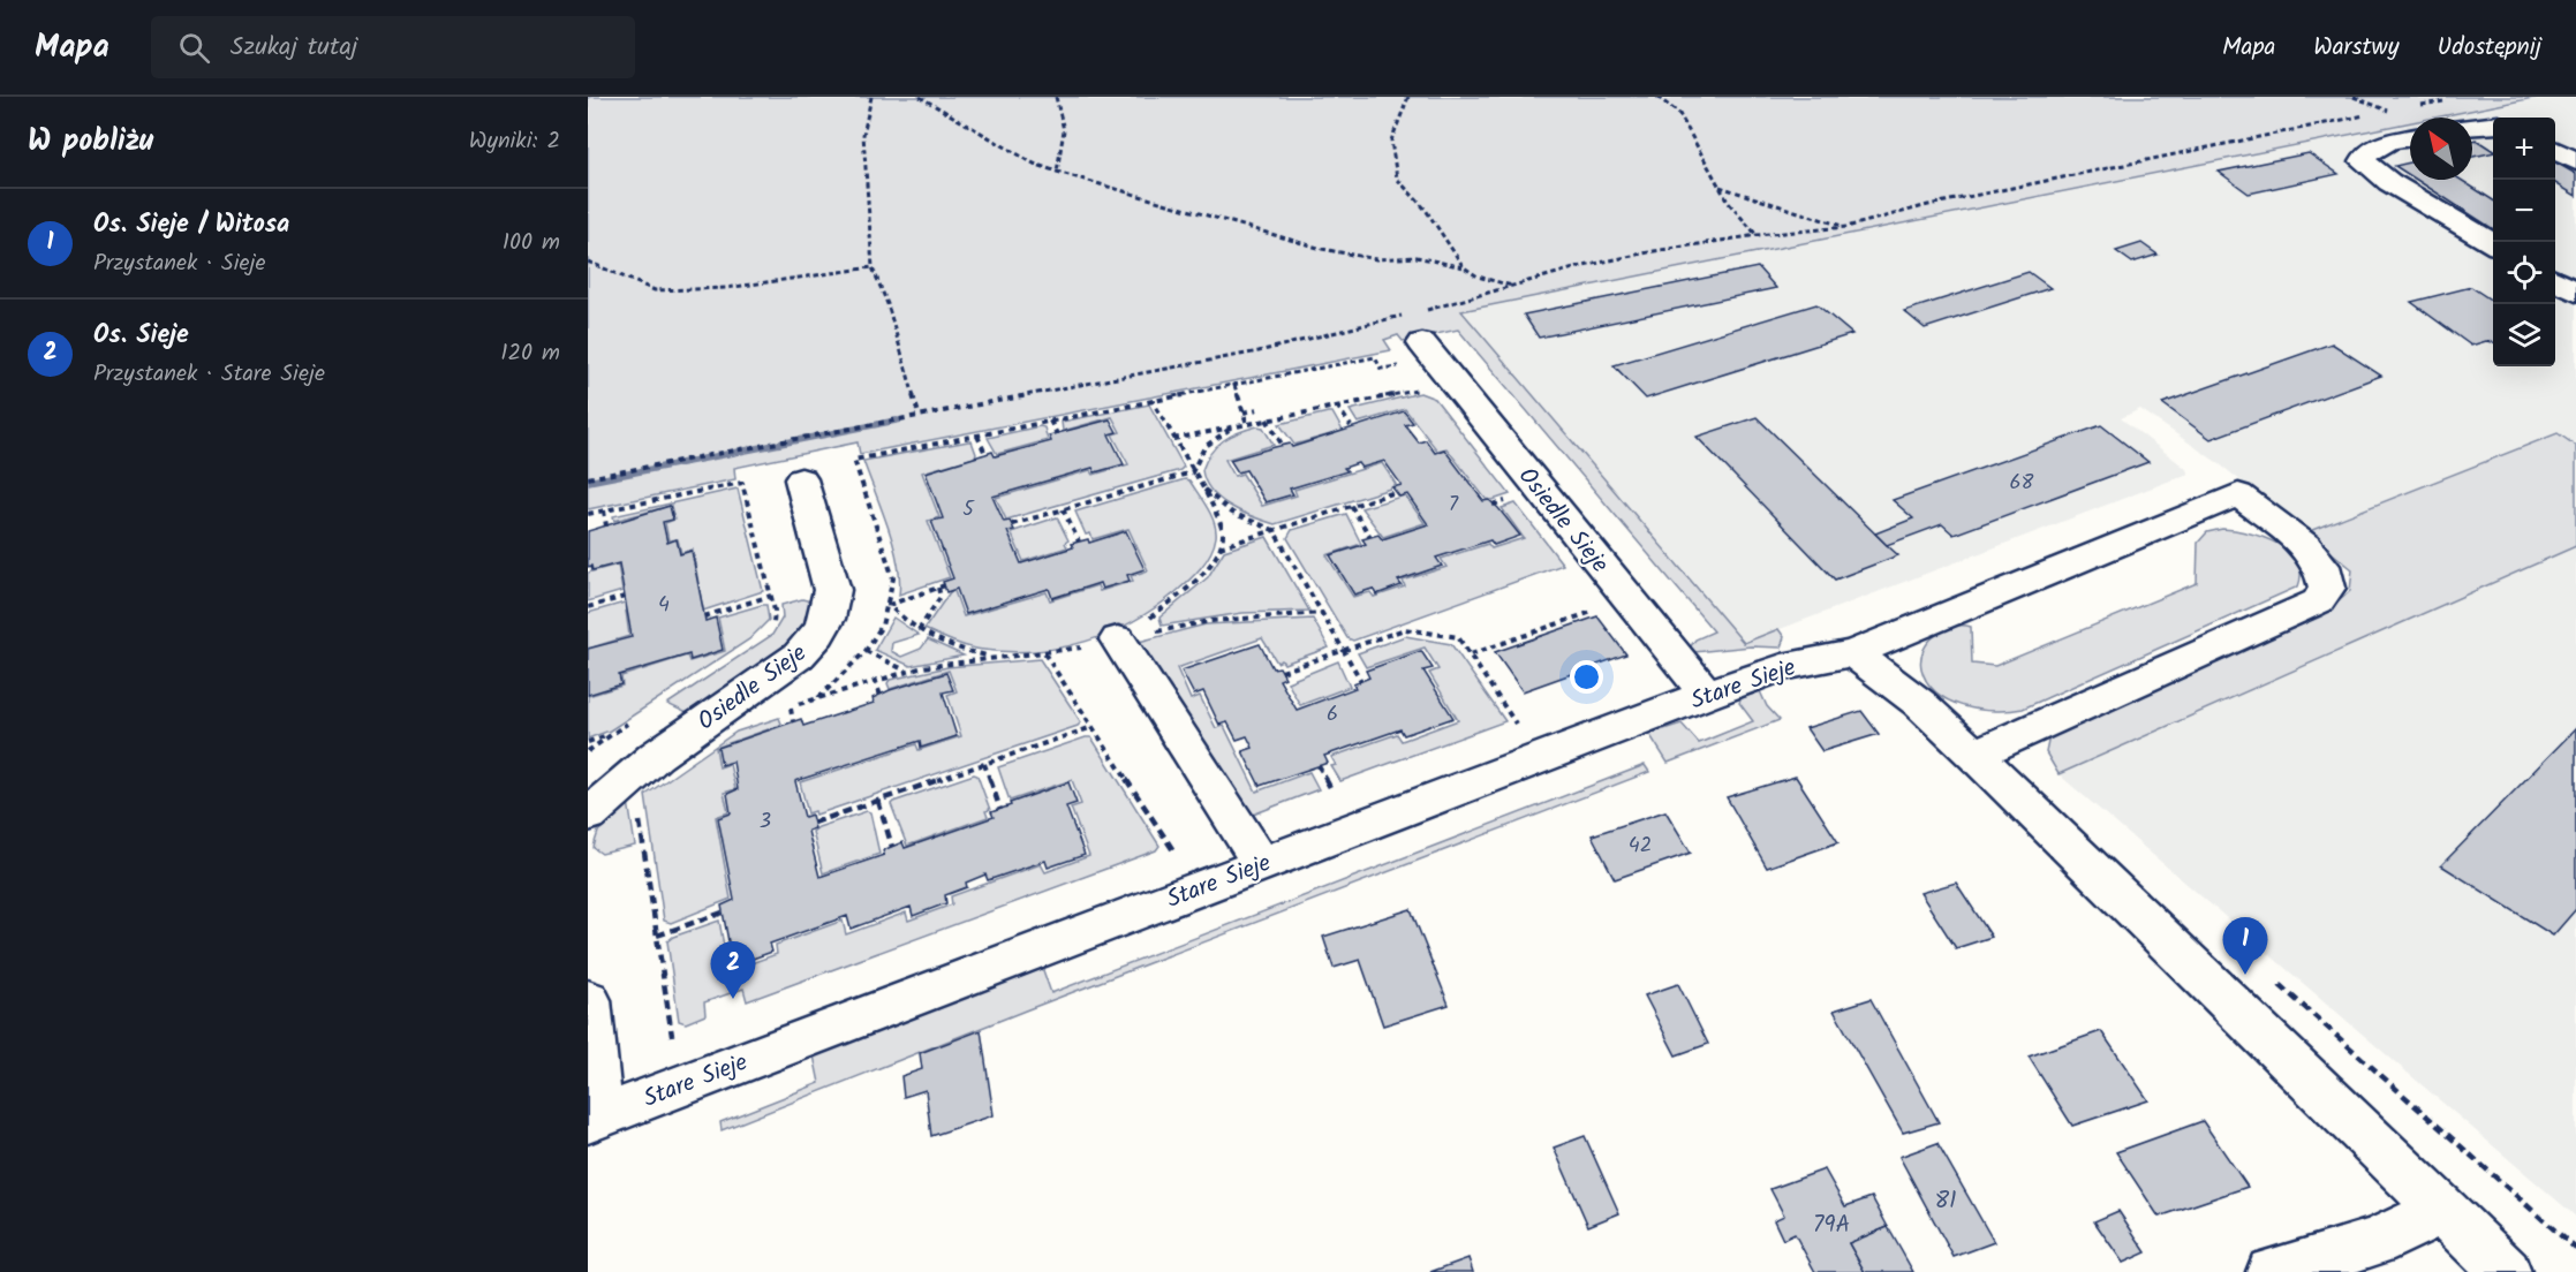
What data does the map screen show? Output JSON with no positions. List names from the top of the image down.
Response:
{
  "streets": {
    "street": ["Osiedle Sieje", "Stare Sieje"]
  },
  "crossings": [
    ["Osiedle Sieje", "Stare Sieje"]
  ],
  "house_numbers": [
    "68",
    "7",
    "5",
    "4",
    "6",
    "3",
    "42",
    "81",
    "79A"
  ],
  "north": "top left",
  "page": {
    "header": "Mapa",
    "search": "Szukaj tutaj",
    "nav": ["Mapa", "Warstwy", "Udostępnij"],
    "heading": ["W pobliżu", "Wyniki: 2"],
    "map_buttons": ["+", "−"],
    "list": [
      {
        "mark": "1",
        "name": "Os. Sieje / Witosa",
        "note": "Przystanek · Sieje",
        "value": "100 m"
      },
      {
        "mark": "2",
        "name": "Os. Sieje",
        "note": "Przystanek · Stare Sieje",
        "value": "120 m"
      }
    ],
    "pins": ["1", "2"]
  }
}
